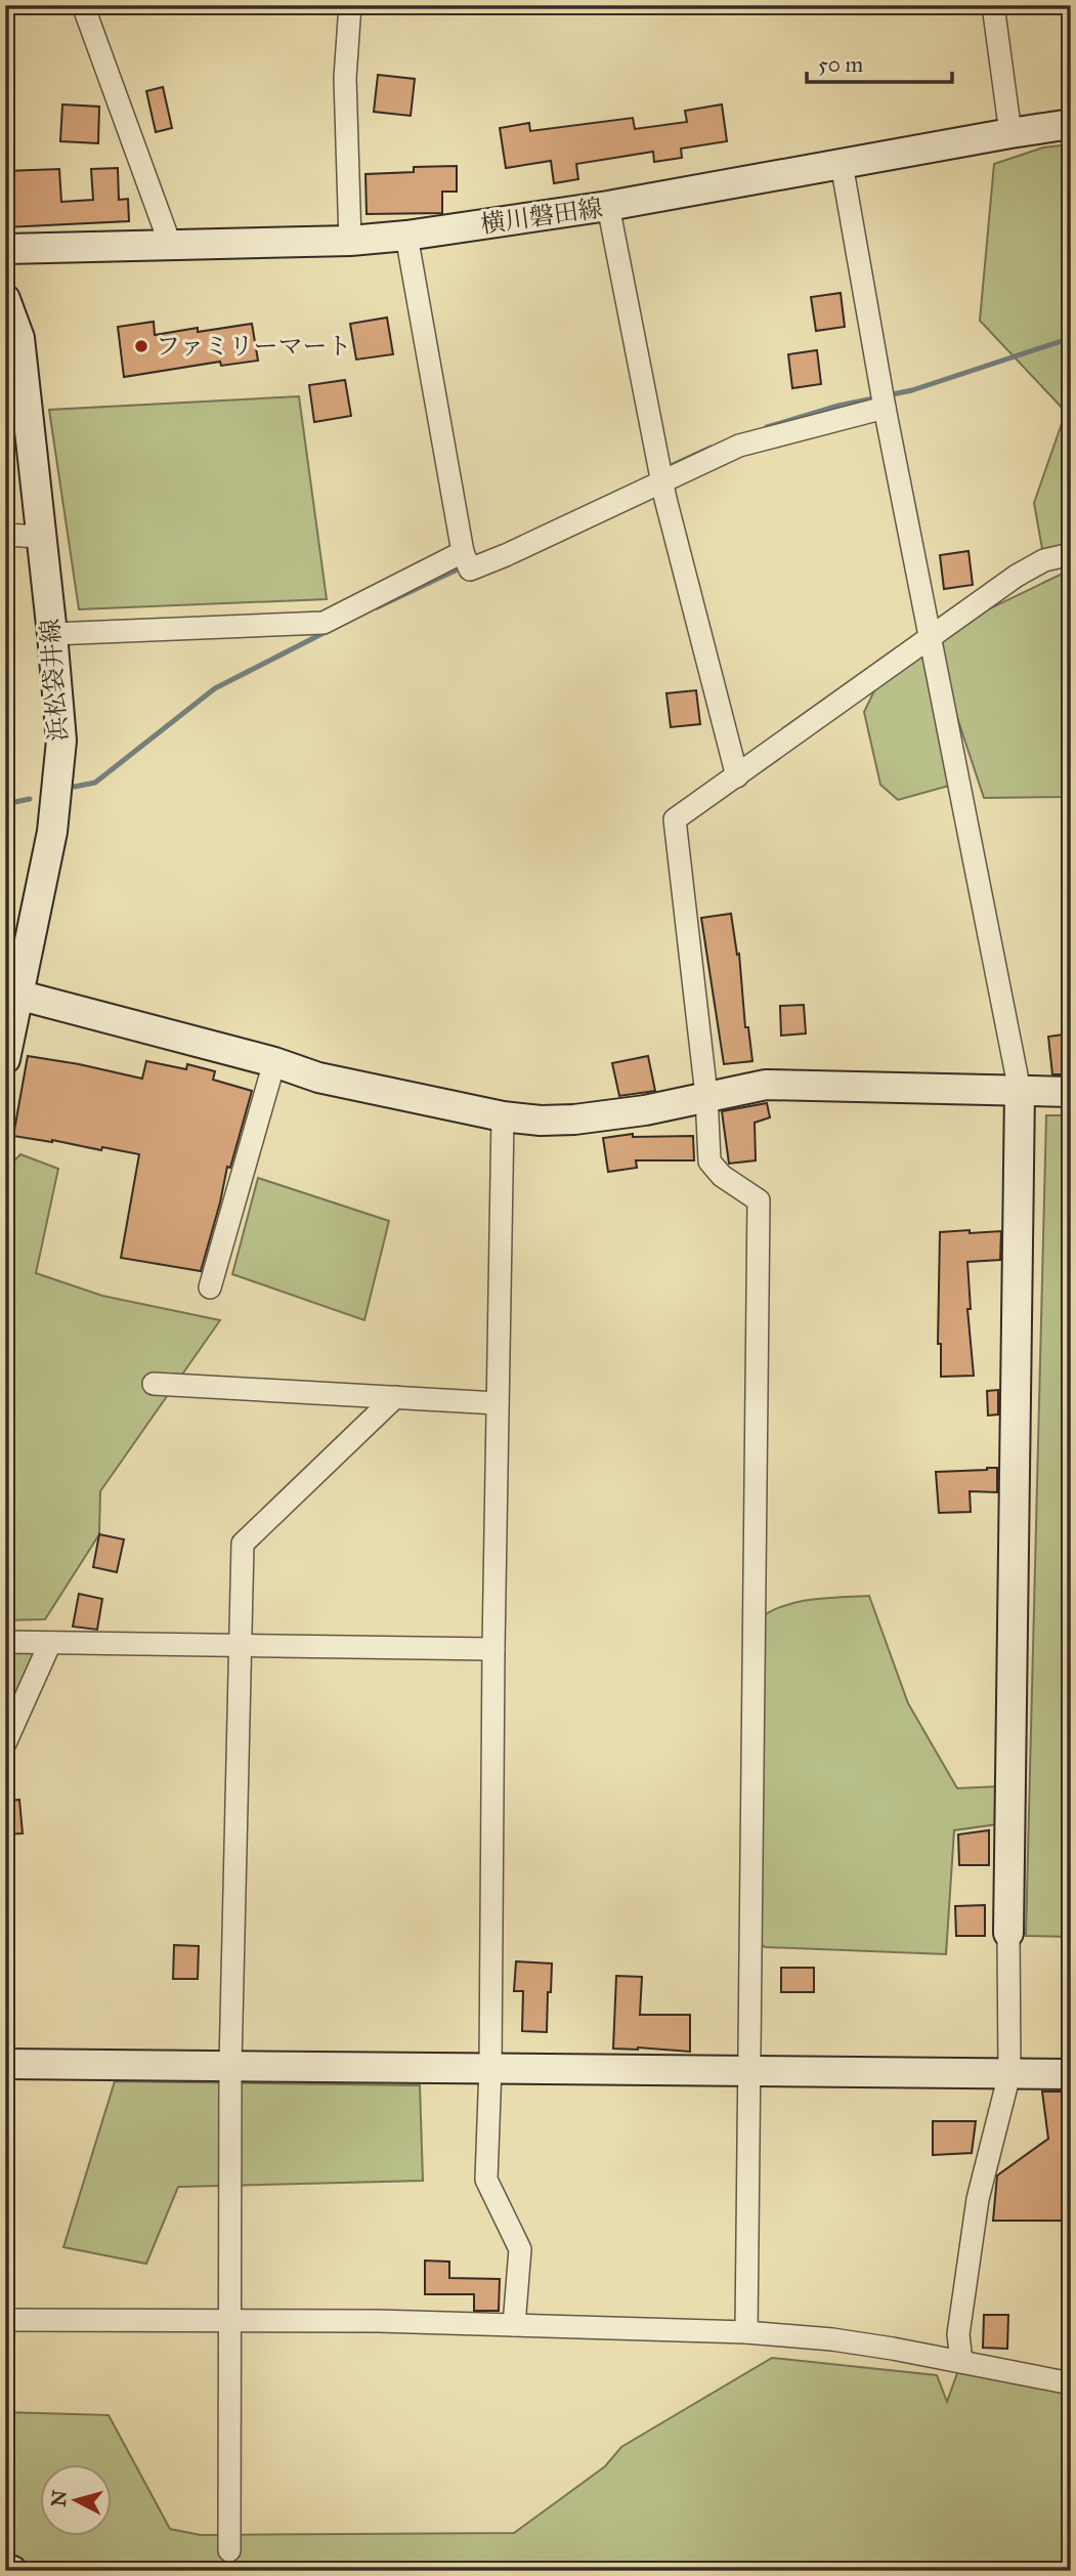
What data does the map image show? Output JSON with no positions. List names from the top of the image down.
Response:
{
  "streets": {
    "street": ["横川磐田線", "浜松袋井線"]
  },
  "places": ["ファミリーマート"],
  "scale_bar": "50 m",
  "north": "left"
}
